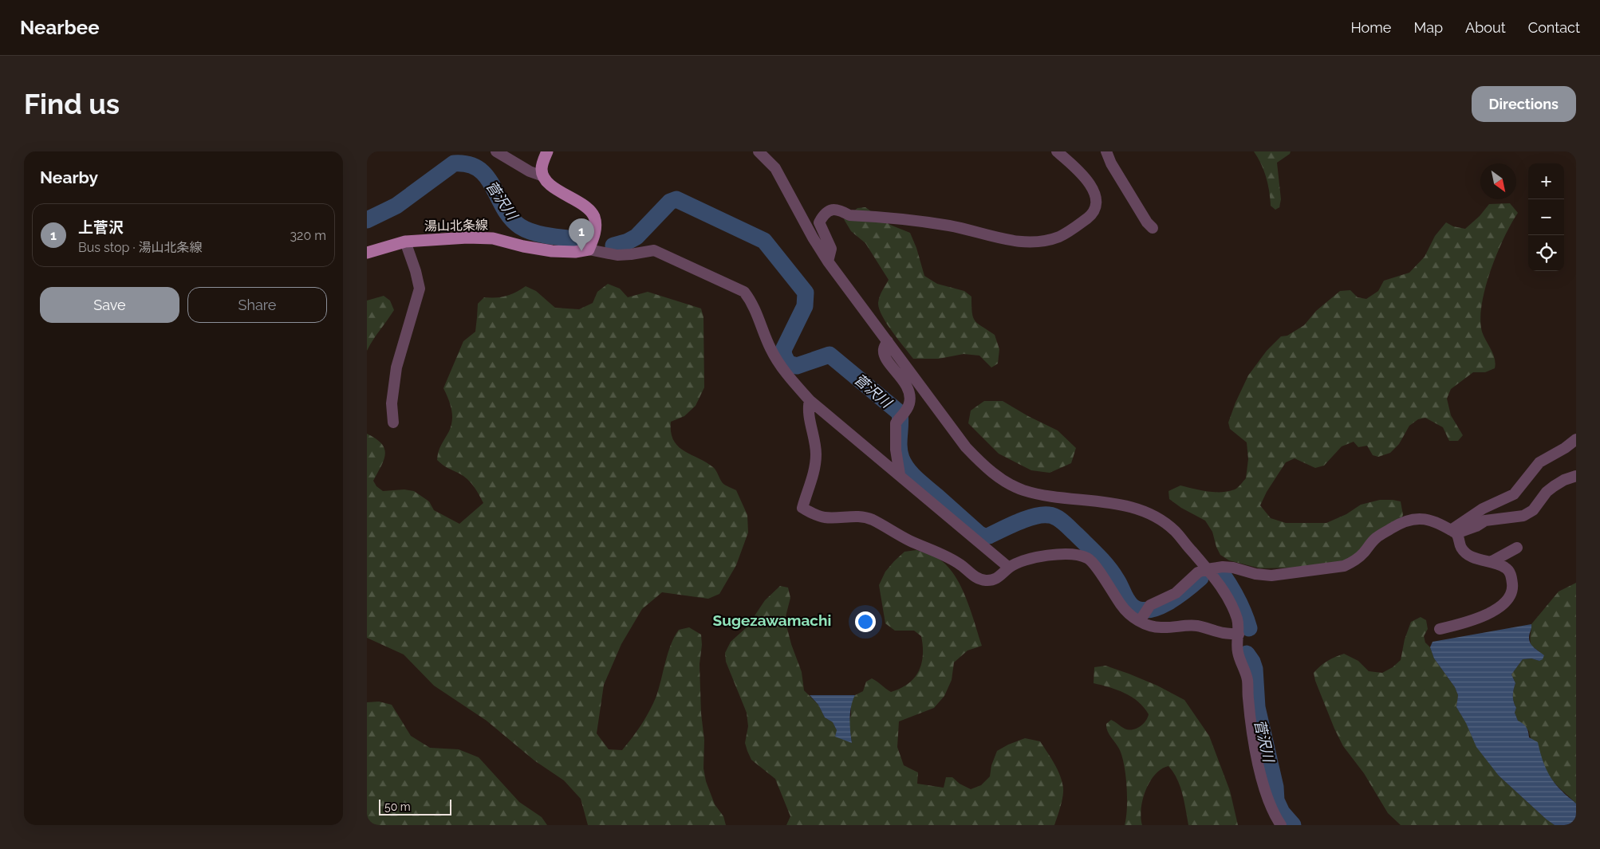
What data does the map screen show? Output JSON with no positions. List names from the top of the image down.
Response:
{
  "streets": {
    "main road": ["湯山北条線"]
  },
  "districts": ["Sugezawamachi"],
  "water": ["菅沢川"],
  "scale_bar": "50 m",
  "north": "bottom right",
  "page": {
    "header": "Nearbee",
    "nav": [
      "Home",
      "Map",
      "About",
      "Contact"
    ],
    "buttons": [
      "Directions",
      ["Save", "Share"]
    ],
    "title": "Find us",
    "heading": "Nearby",
    "map_buttons": ["+", "−"],
    "list": [
      {
        "mark": "1",
        "name": "上菅沢",
        "note": "Bus stop · 湯山北条線",
        "value": "320 m"
      }
    ],
    "pins": "1",
    "scale": "50 m"
  }
}
